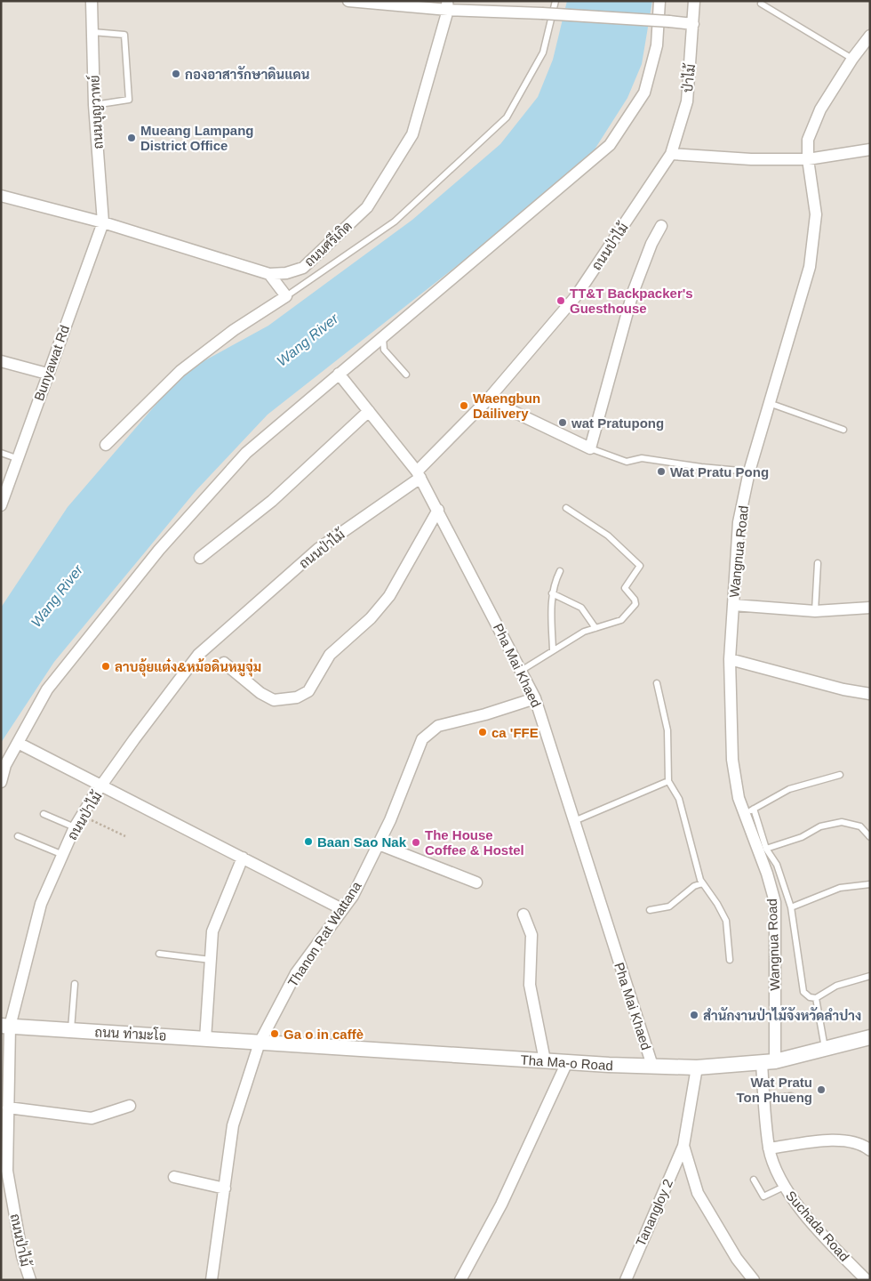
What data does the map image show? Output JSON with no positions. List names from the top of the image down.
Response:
{
  "streets": {
    "street": [
      "ป่าไม้",
      "ถนนบุญวาทย์",
      "ถนนศรีเกิด",
      "ถนนป่าไม้",
      "Bunyawat Rd",
      "Wangnua Road",
      "Pha Mai Khaed",
      "Thanon Rat Wattana",
      "ถนน ท่ามะโอ",
      "Tha Ma-o Road",
      "Tanangloy 2",
      "Suchada Road"
    ]
  },
  "crossings": [
    ["ป่าไม้", "ถนนป่าไม้"],
    ["ถนนบุญวาทย์", "ถนนศรีเกิด"],
    ["ถนนบุญวาทย์", "Bunyawat Rd"],
    ["ถนนศรีเกิด", "Bunyawat Rd"],
    ["ถนนป่าไม้", "Pha Mai Khaed"],
    ["ถนนป่าไม้", "ถนน ท่ามะโอ"],
    ["Wangnua Road", "Tha Ma-o Road"],
    ["Wangnua Road", "Suchada Road"],
    ["Pha Mai Khaed", "Thanon Rat Wattana"],
    ["Pha Mai Khaed", "Tha Ma-o Road"],
    ["Thanon Rat Wattana", "ถนน ท่ามะโอ"],
    ["Thanon Rat Wattana", "Tha Ma-o Road"],
    ["ถนน ท่ามะโอ", "Tha Ma-o Road"],
    ["Tha Ma-o Road", "Suchada Road"]
  ],
  "water": ["Wang River"],
  "places": [
    "กองอาสารักษาดินแดน",
    "Mueang Lampang District Office",
    "TT&T Backpacker's Guesthouse",
    "Waengbun Dailivery",
    "wat Pratupong",
    "Wat Pratu Pong",
    "ลาบอุ้ยแต๋ง&หม้อดินหมูจุ่ม",
    "ca 'FFE",
    "Baan Sao Nak",
    "The House Coffee & Hostel",
    "สำนักงานป่าไม้จังหวัดลำปาง",
    "Ga o in caffè",
    "Wat Pratu Ton Phueng"
  ]
}
